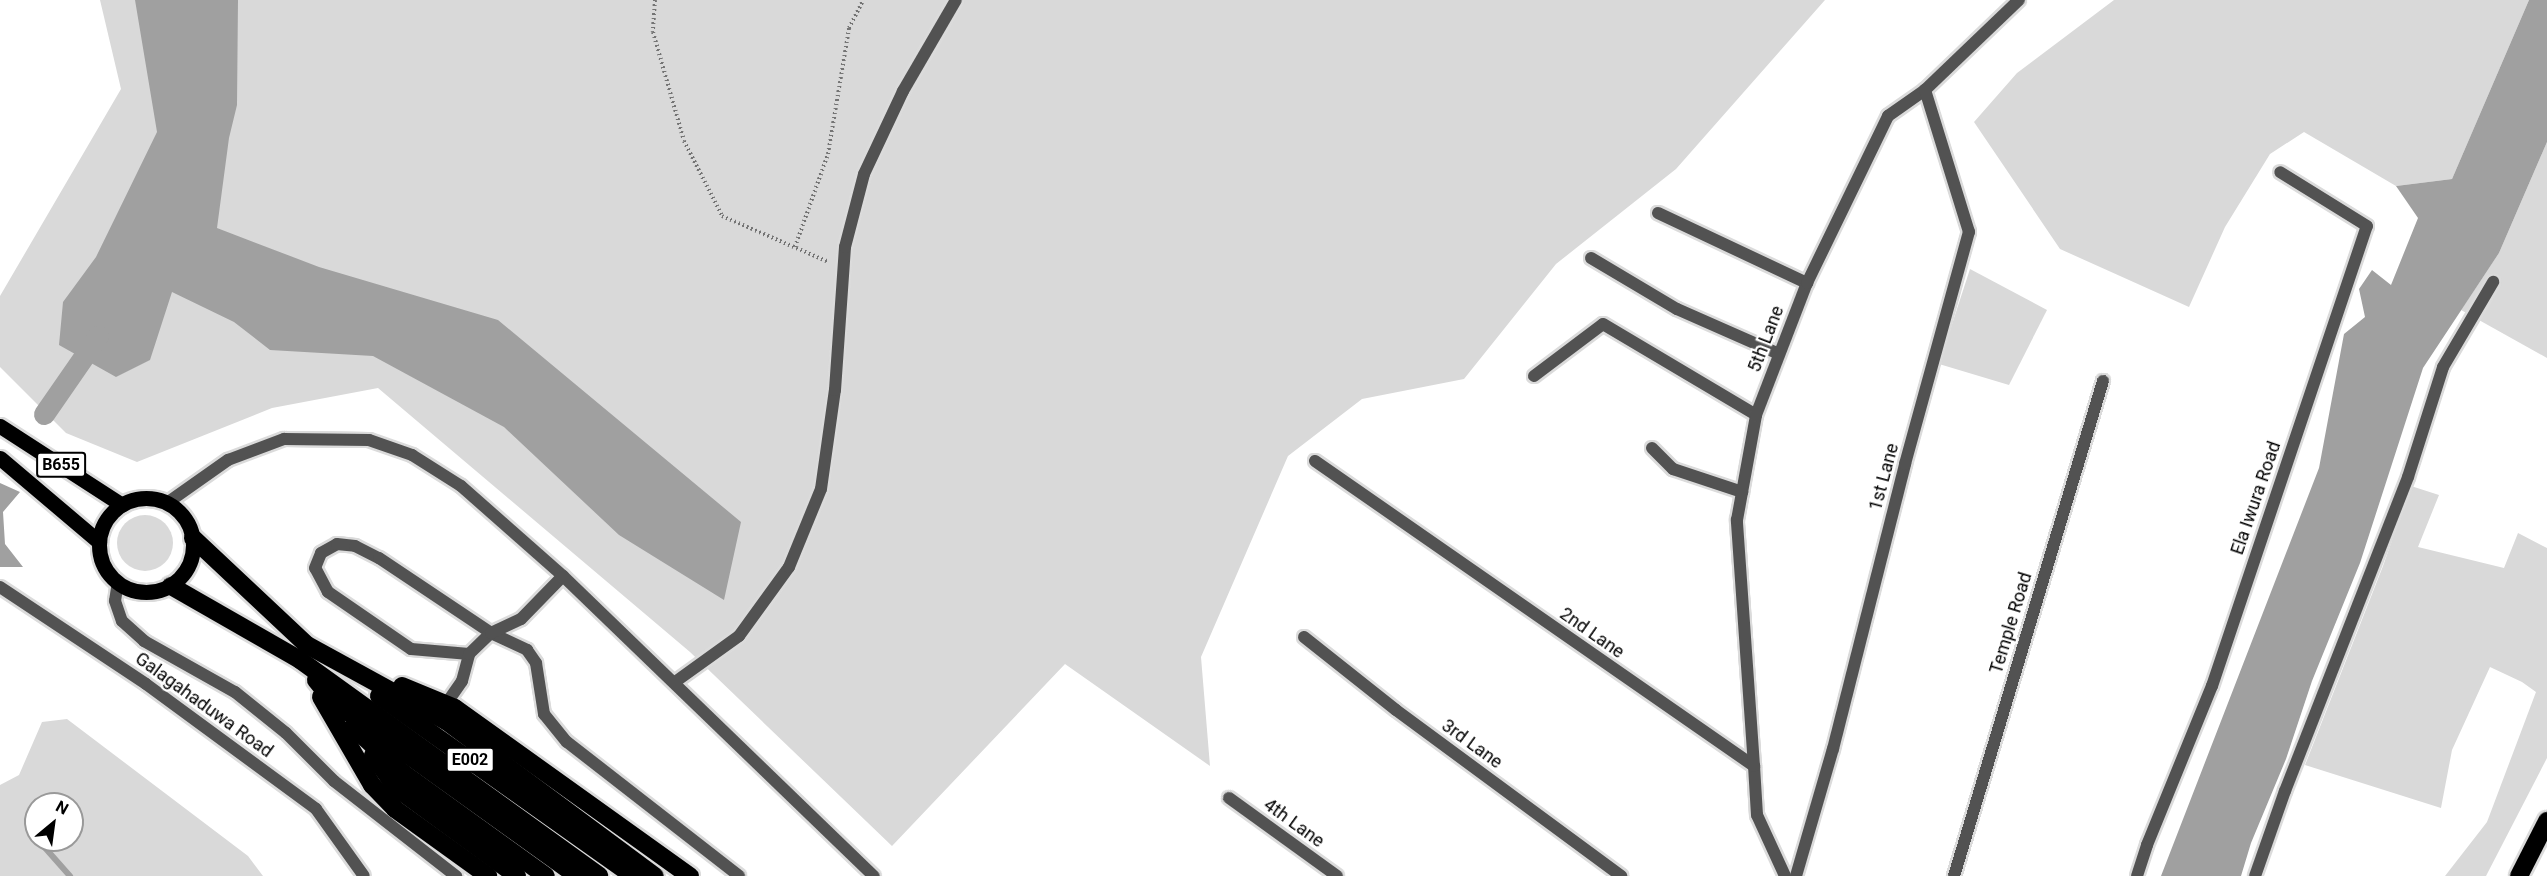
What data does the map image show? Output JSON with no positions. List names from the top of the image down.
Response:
{
  "streets": {
    "highway": ["E002"],
    "main road": ["B655"],
    "street": [
      "5th Lane",
      "1st Lane",
      "Ela Iwura Road",
      "Temple Road",
      "2nd Lane",
      "Galagahaduwa Road",
      "3rd Lane",
      "4th Lane"
    ]
  },
  "crossings": [
    ["5th Lane", "1st Lane"],
    ["5th Lane", "2nd Lane"]
  ],
  "north": "top right"
}
